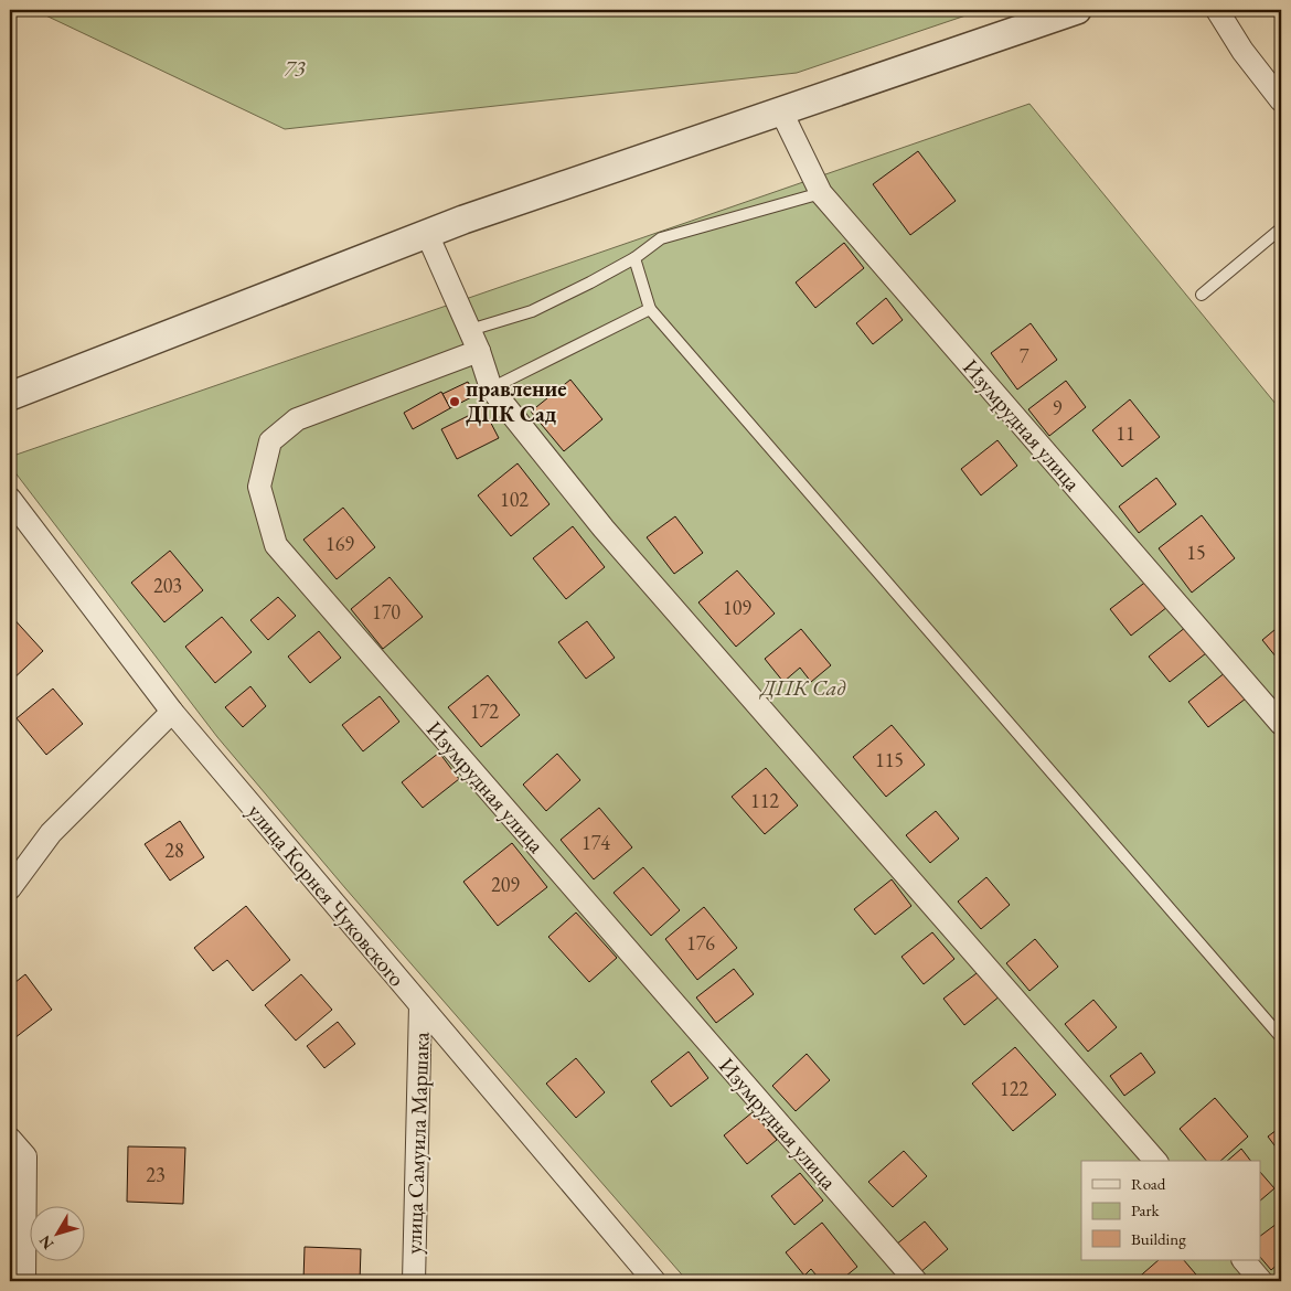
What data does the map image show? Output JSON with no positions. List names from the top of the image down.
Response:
{
  "streets": {
    "street": ["Изумрудная улица", "улица Корнея Чуковского", "улица Самуила Маршака"]
  },
  "crossings": [
    ["улица Корнея Чуковского", "улица Самуила Маршака"]
  ],
  "parks": ["73", "ДПК Сад"],
  "places": ["правление ДПК Сад"],
  "house_numbers": [
    "7",
    "9",
    "11",
    "102",
    "169",
    "15",
    "203",
    "109",
    "170",
    "172",
    "115",
    "112",
    "174",
    "28",
    "209",
    "176",
    "122",
    "23"
  ],
  "legend": ["Road", "Park", "Building"],
  "north": "bottom left"
}
